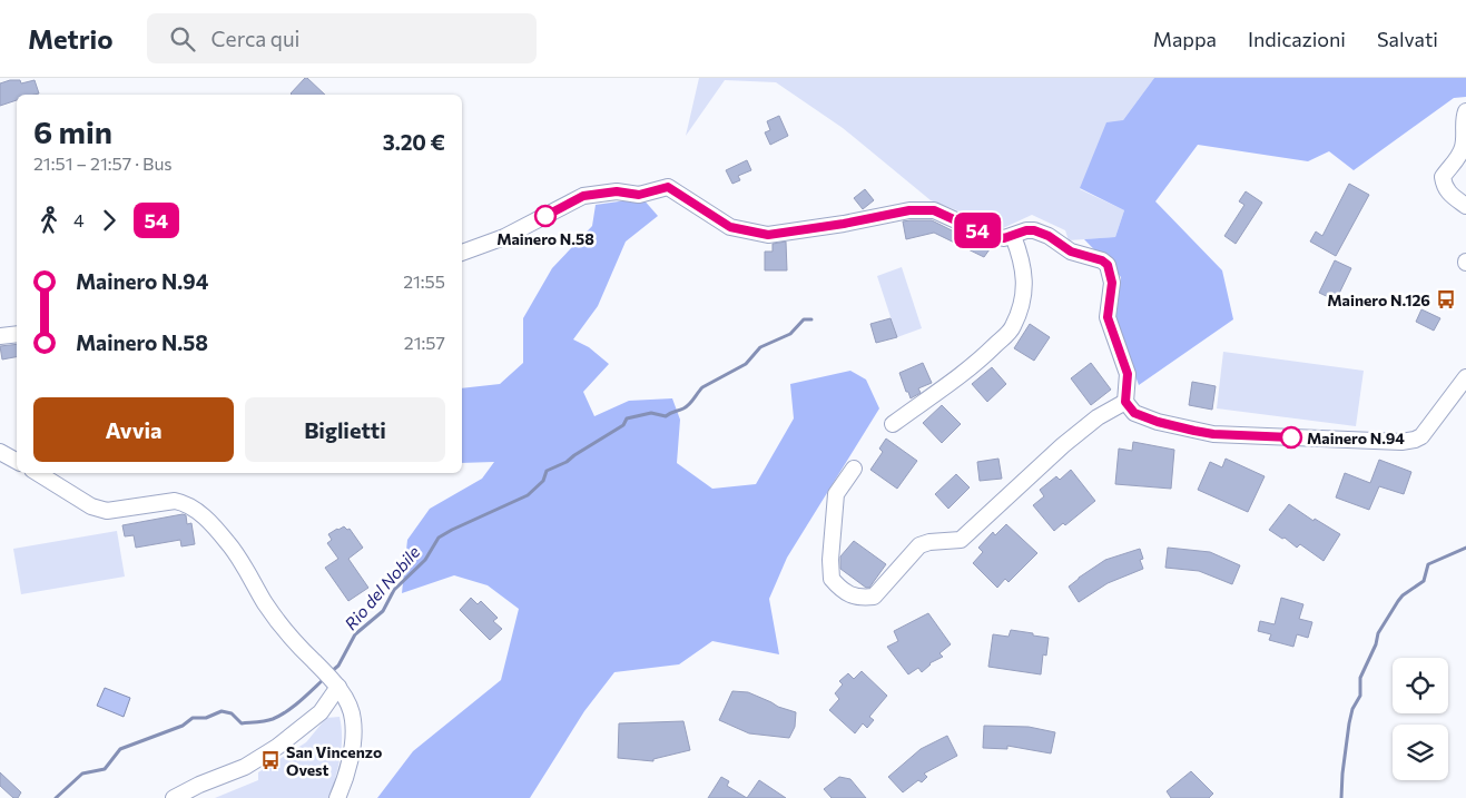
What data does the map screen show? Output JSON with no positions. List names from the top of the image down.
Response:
{
  "water": ["Rio del Nobile"],
  "places": {
    "other": ["Mainero N.58", "Mainero N.94"],
    "bus stop": ["Mainero N.126", "San Vincenzo Ovest"]
  },
  "lines": ["bus line 54"],
  "page": {
    "header": "Metrio",
    "search": "Cerca qui",
    "nav": ["Mappa", "Indicazioni", "Salvati"],
    "on_map": "54",
    "heading": ["6 min", "21:51 – 21:57 · Bus", "3.20 €"],
    "legs": ["4", "54"],
    "list": [
      {
        "name": "Mainero N.94",
        "value": "21:55"
      },
      {
        "name": "Mainero N.58",
        "value": "21:57"
      }
    ],
    "buttons": ["Avvia", "Biglietti"]
  }
}
